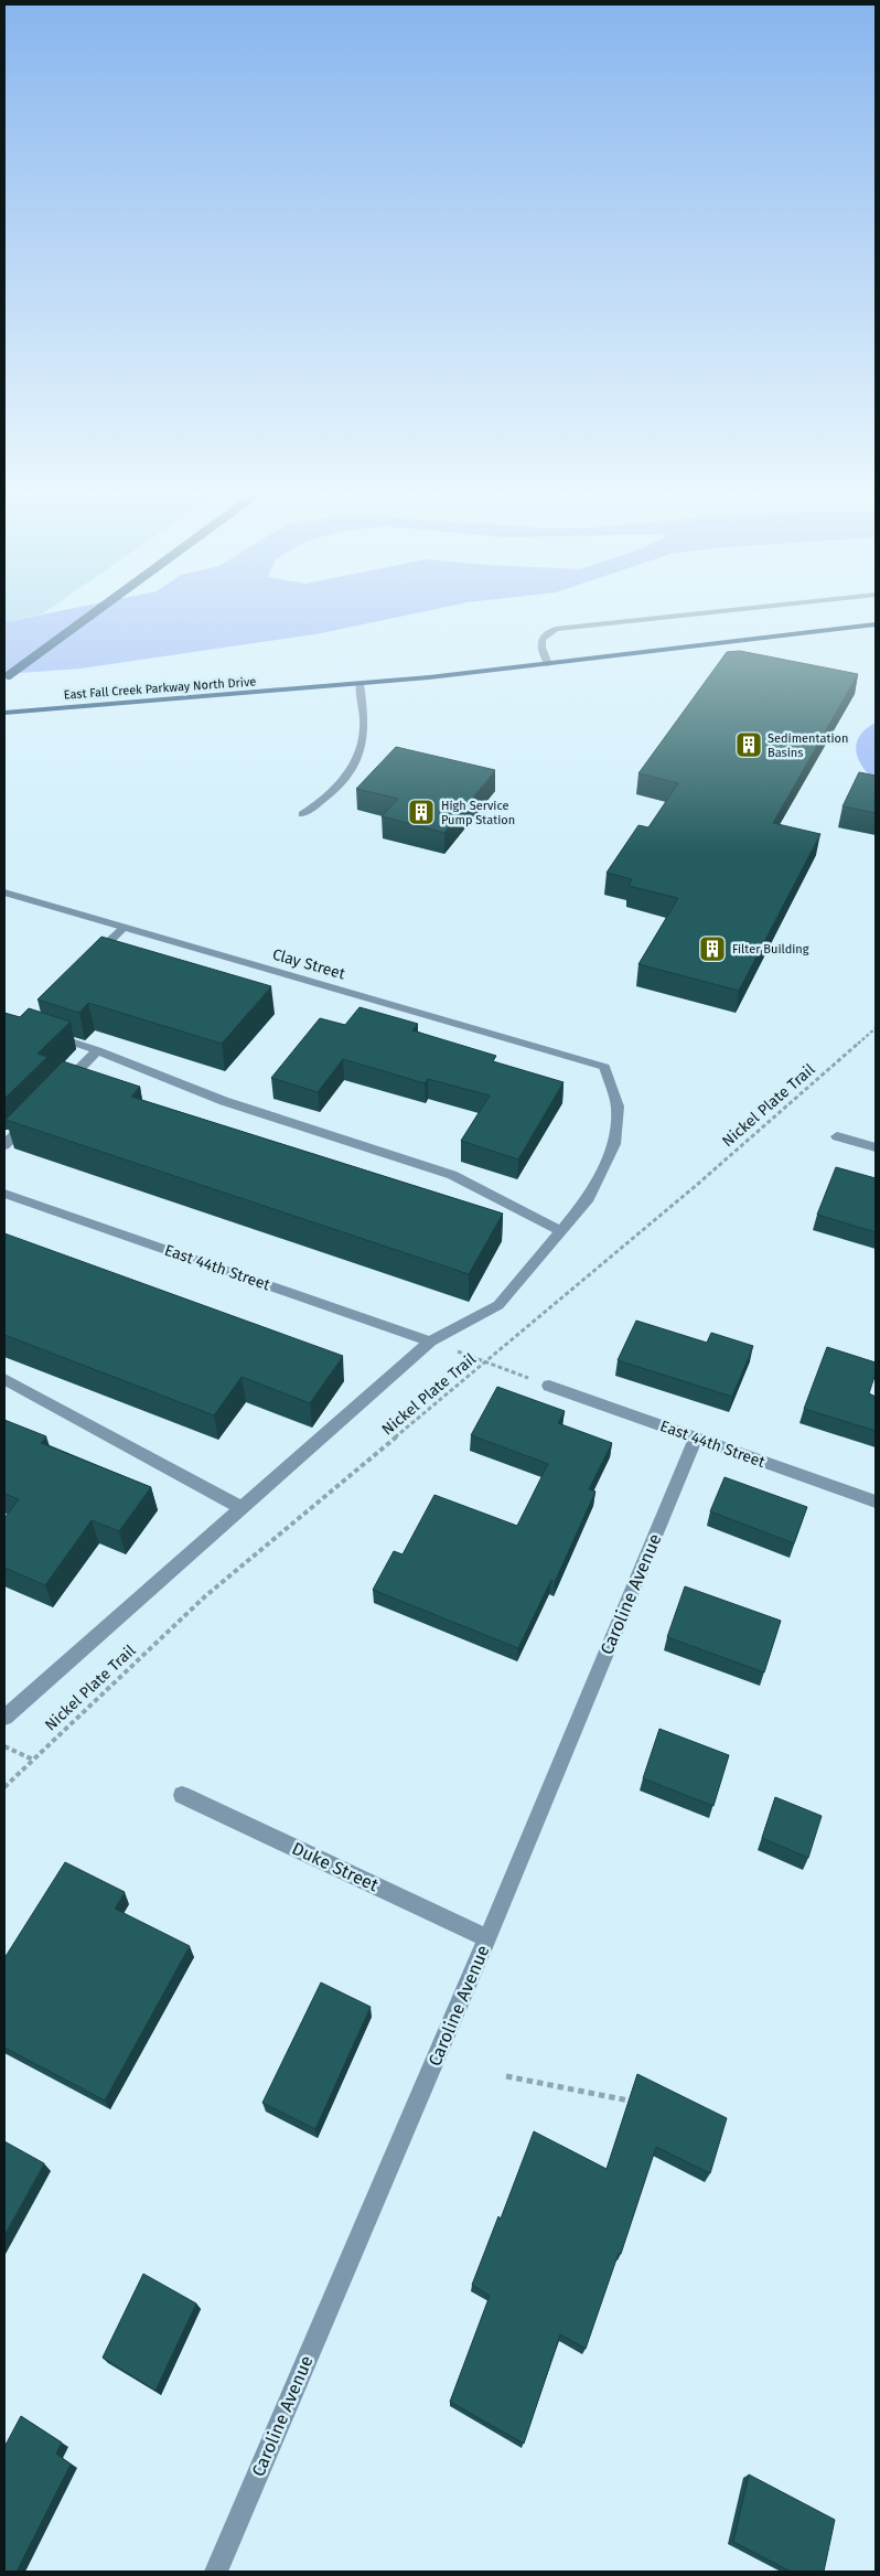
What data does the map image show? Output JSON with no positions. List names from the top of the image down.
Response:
{
  "streets": {
    "main road": ["East Fall Creek Parkway North Drive"],
    "street": [
      "Clay Street",
      "East 44th Street",
      "Caroline Avenue",
      "Duke Street"
    ],
    "path": ["Nickel Plate Trail"]
  },
  "crossings": [
    ["East 44th Street", "Caroline Avenue"],
    ["Caroline Avenue", "Duke Street"]
  ],
  "places": {
    "building": ["Sedimentation Basins", "High Service Pump Station", "Filter Building"]
  }
}
